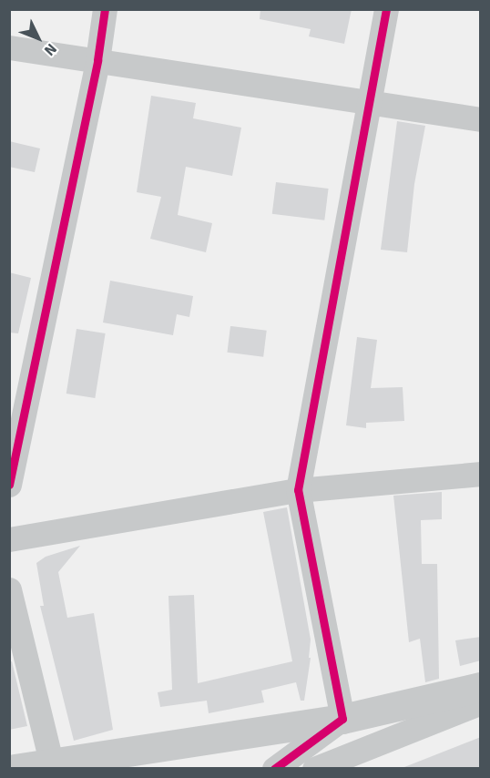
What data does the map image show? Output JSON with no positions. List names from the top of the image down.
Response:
{
  "north": "bottom right"
}
